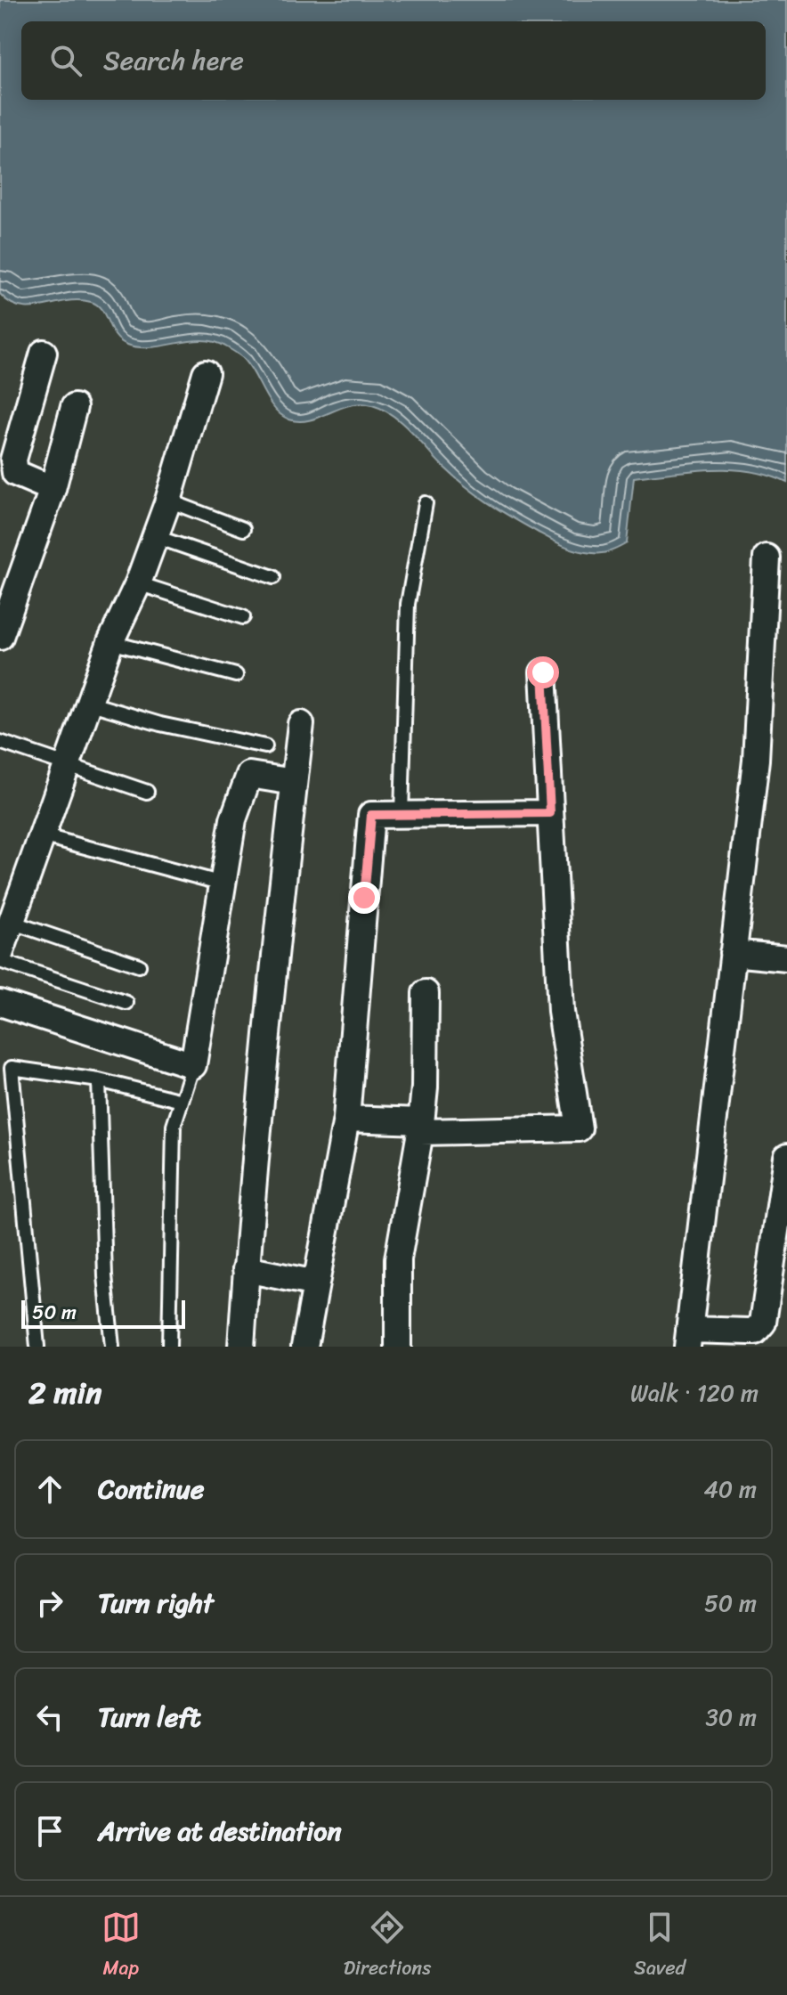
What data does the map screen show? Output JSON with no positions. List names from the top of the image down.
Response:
{
  "scale_bar": "50 m",
  "page": {
    "search": "Search here",
    "scale": "50 m",
    "heading": ["2 min", "Walk · 120 m"],
    "list": [
      ["Continue", "40 m"],
      ["Turn right", "50 m"],
      ["Turn left", "30 m"],
      "Arrive at destination"
    ],
    "nav": ["Map", "Directions", "Saved"]
  }
}
